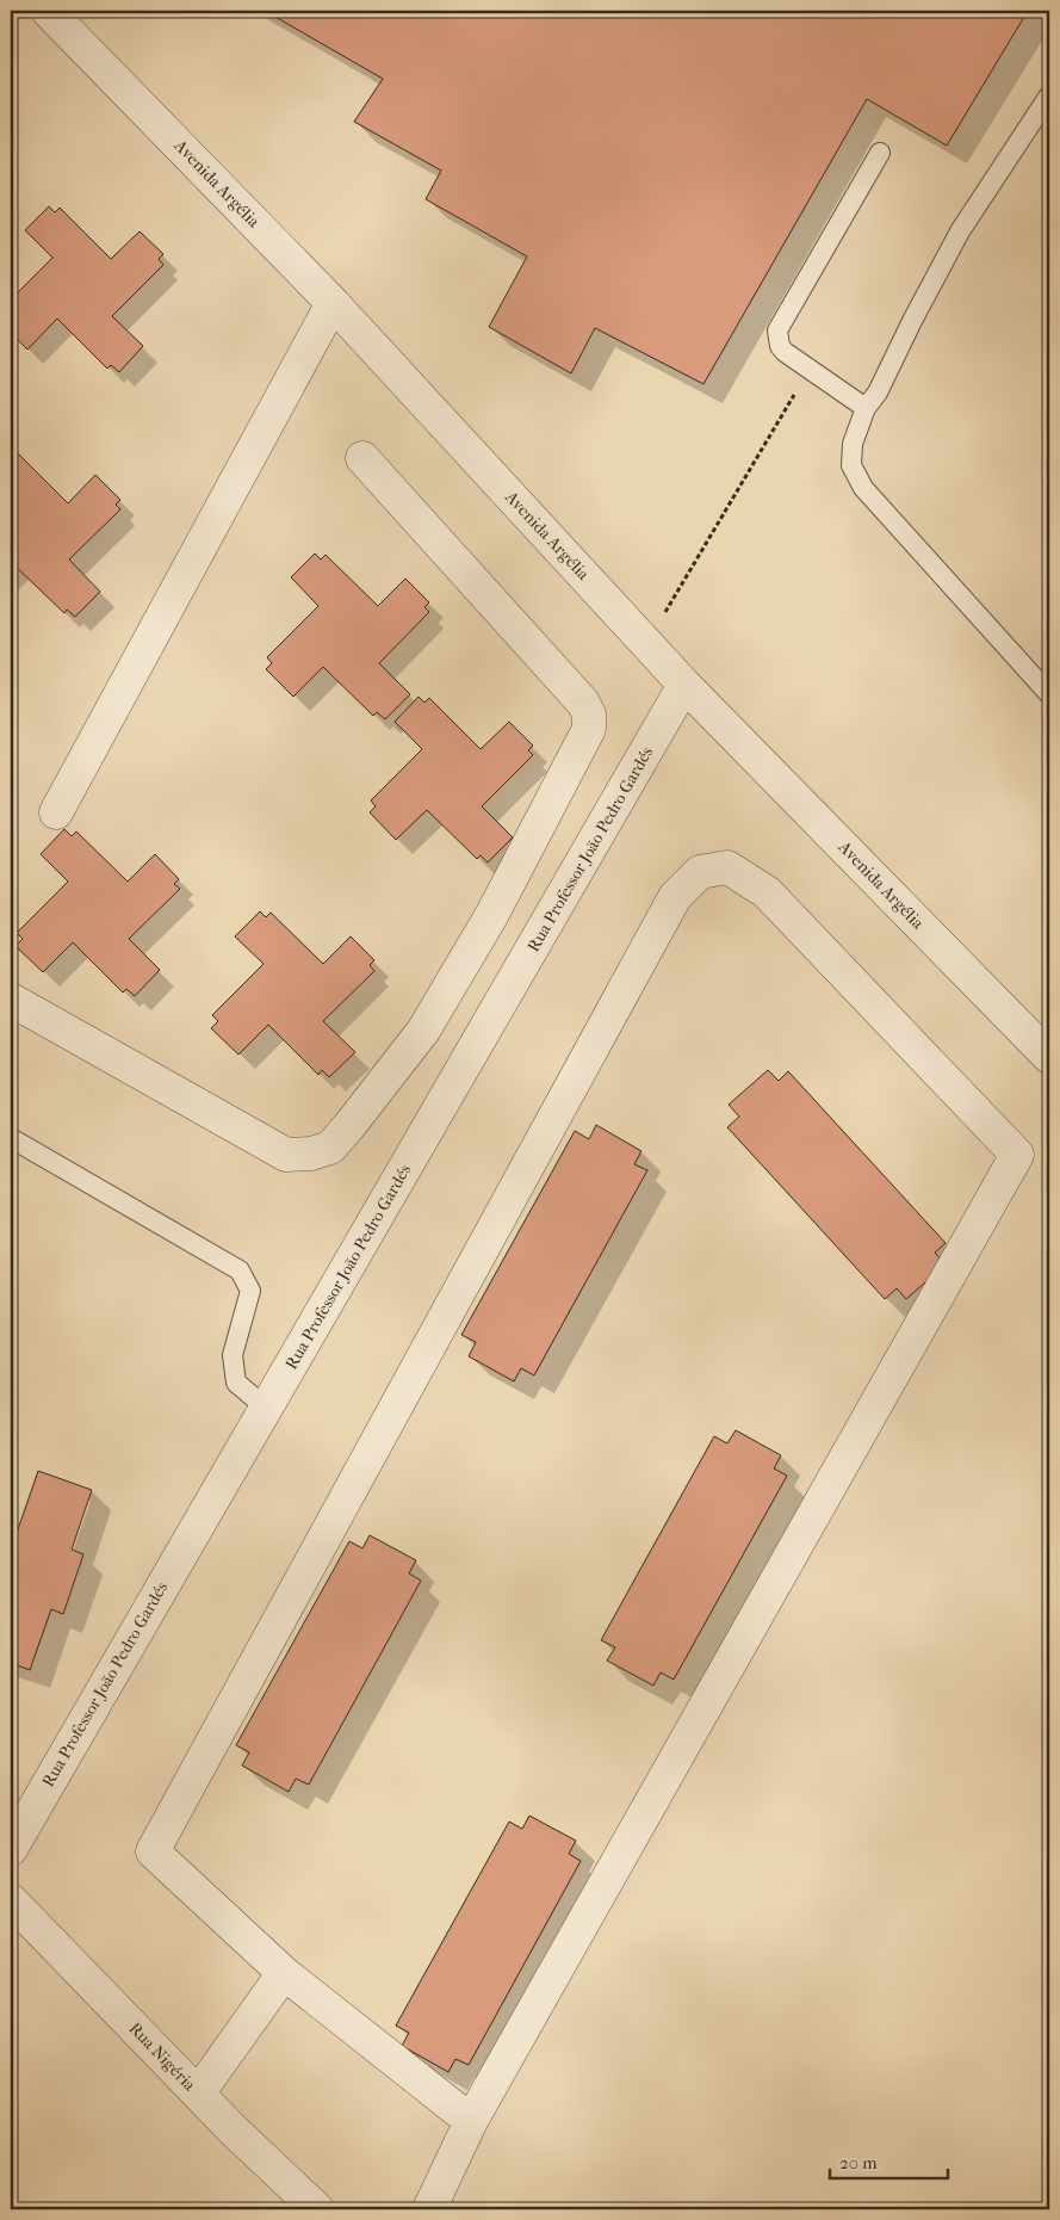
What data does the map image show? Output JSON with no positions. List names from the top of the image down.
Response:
{
  "streets": {
    "street": ["Avenida Argélia", "Rua Professor João Pedro Gardés", "Rua Nigéria"]
  },
  "crossings": [
    ["Avenida Argélia", "Rua Professor João Pedro Gardés"]
  ],
  "scale_bar": "20 m"
}
